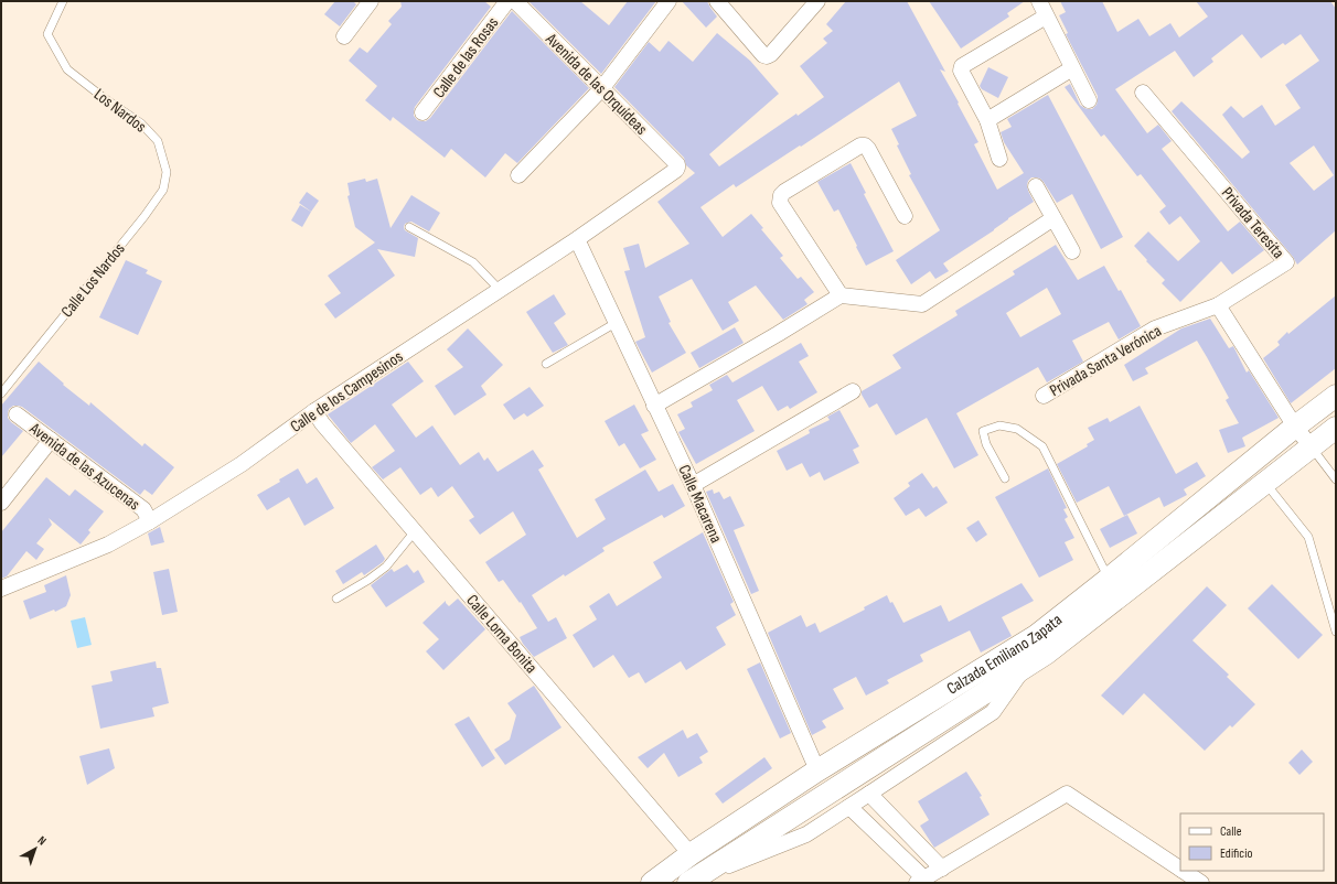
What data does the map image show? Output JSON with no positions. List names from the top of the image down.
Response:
{
  "streets": {
    "main road": ["Calzada Emiliano Zapata"],
    "street": [
      "Calle de las Rosas",
      "Avenida de las Orquídeas",
      "Privada Teresita",
      "Privada Santa Verónica",
      "Calle de los Campesinos",
      "Avenida de las Azucenas",
      "Calle Macarena",
      "Calle Loma Bonita"
    ],
    "lane": ["Los Nardos", "Calle Los Nardos"]
  },
  "crossings": [
    ["Avenida de las Orquídeas", "Calle de los Campesinos"],
    ["Los Nardos", "Calle Los Nardos"],
    ["Privada Teresita", "Privada Santa Verónica"],
    ["Calle de los Campesinos", "Avenida de las Azucenas"],
    ["Calle de los Campesinos", "Calle Macarena"],
    ["Calle de los Campesinos", "Calle Loma Bonita"],
    ["Calle Macarena", "Calzada Emiliano Zapata"],
    ["Calle Loma Bonita", "Calzada Emiliano Zapata"]
  ],
  "legend": ["Calle", "Edificio"],
  "north": "top right"
}
